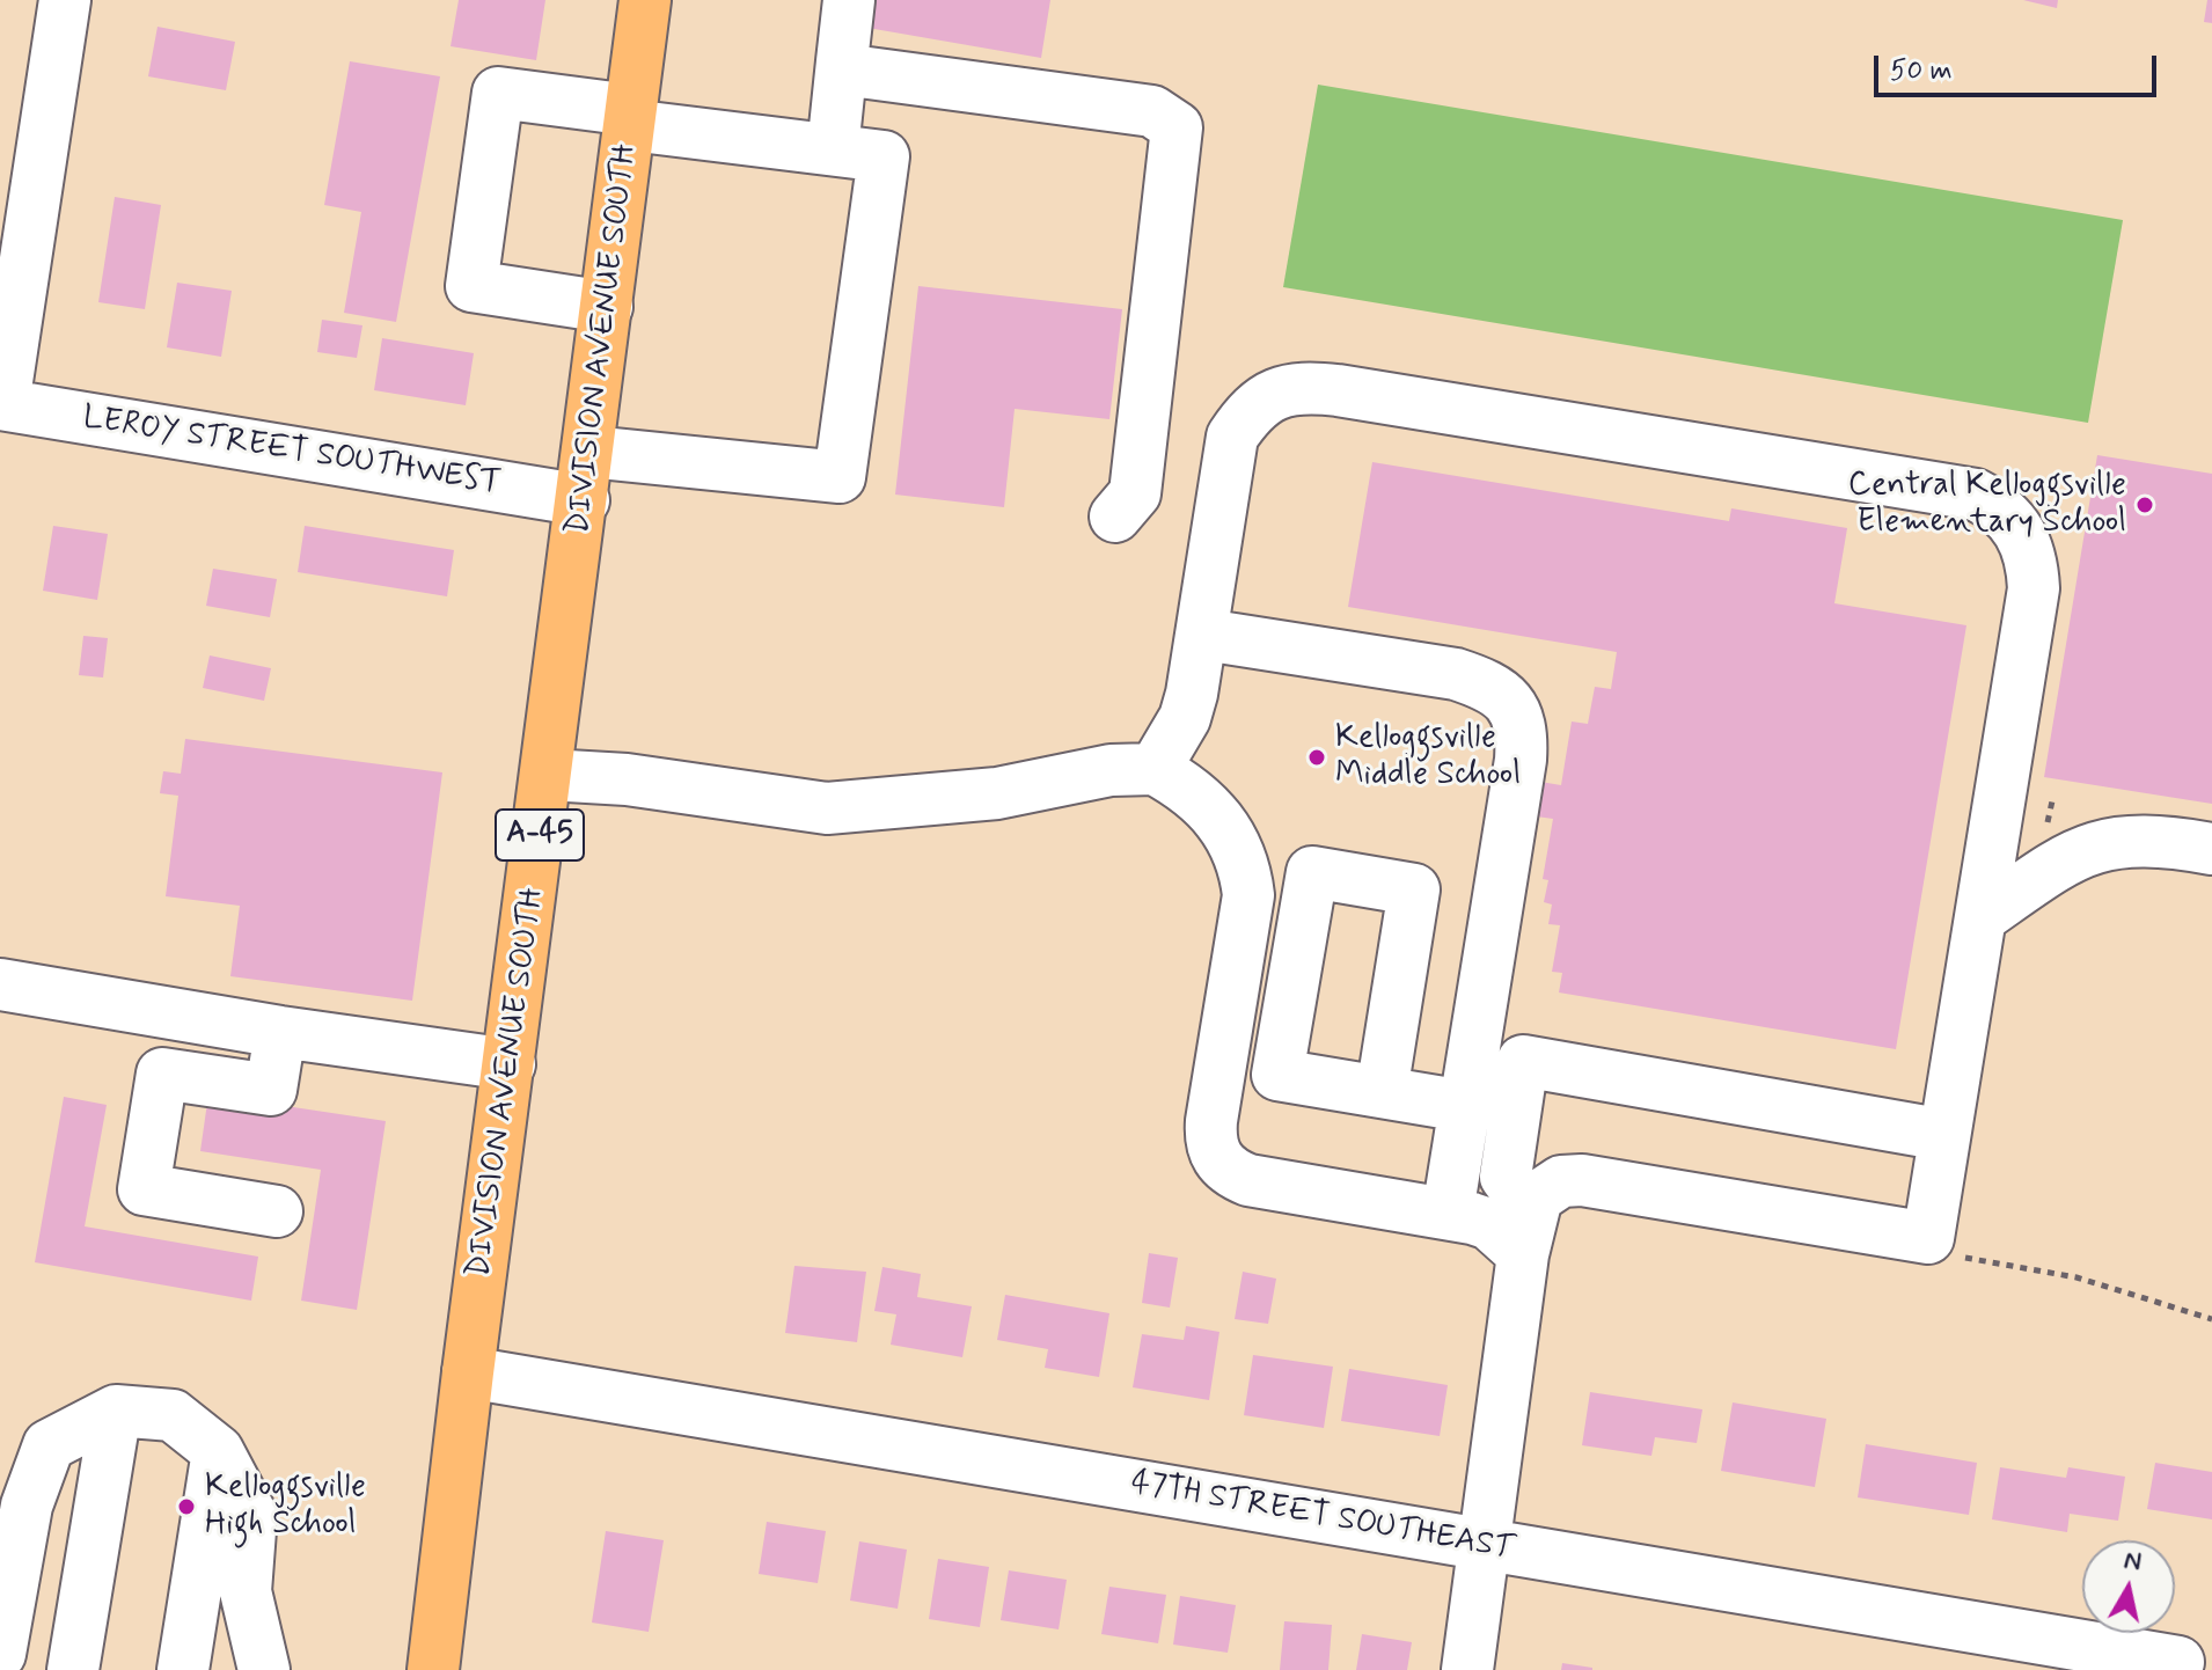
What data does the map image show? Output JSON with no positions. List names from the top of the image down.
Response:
{
  "streets": {
    "main road": ["DIVISION AVENUE SOUTH", "A-45"],
    "street": ["LEROY STREET SOUTHWEST", "47TH STREET SOUTHEAST"]
  },
  "crossings": [
    ["DIVISION AVENUE SOUTH", "LEROY STREET SOUTHWEST"],
    ["DIVISION AVENUE SOUTH", "47TH STREET SOUTHEAST"]
  ],
  "places": ["Central Kelloggsville Elementary School", "Kelloggsville Middle School", "Kelloggsville High School"],
  "scale_bar": "50 m",
  "north": "top"
}
